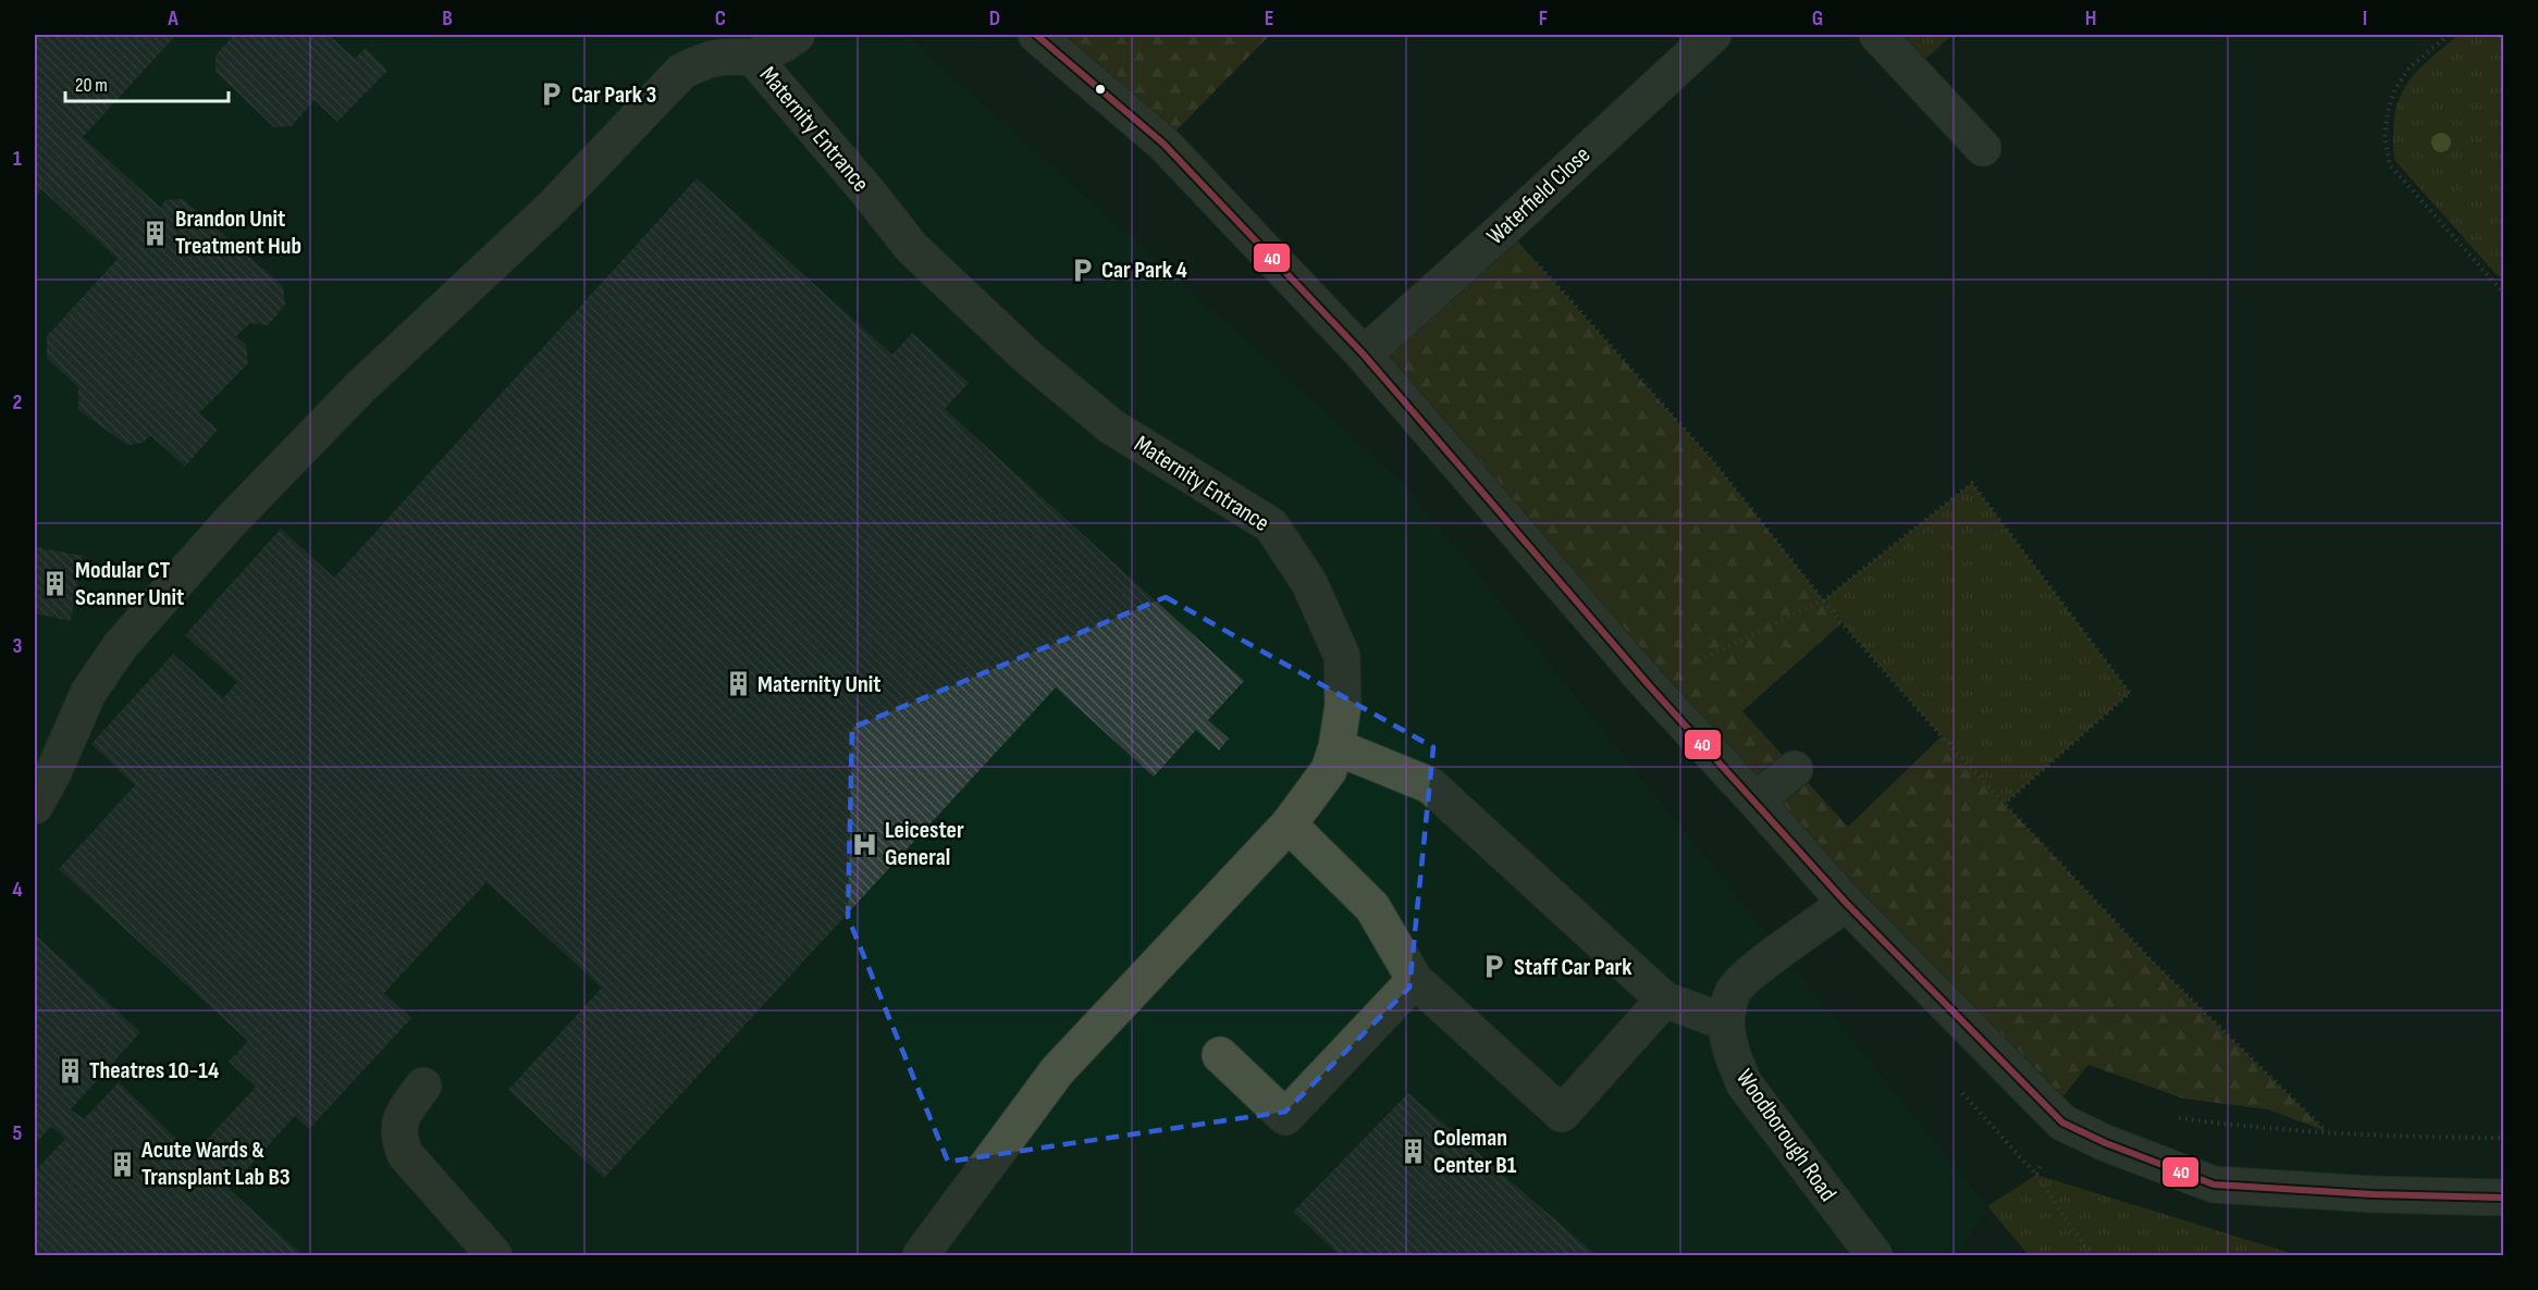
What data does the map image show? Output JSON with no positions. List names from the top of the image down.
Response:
{
  "streets": {
    "street": ["Maternity Entrance", "Waterfield Close", "Woodborough Road"]
  },
  "places": {
    "parking": ["Car Park 3", "Car Park 4", "Staff Car Park"],
    "building": [
      "Brandon Unit Treatment Hub",
      "Modular CT Scanner Unit",
      "Maternity Unit",
      "Theatres 10-14",
      "Coleman Center B1",
      "Acute Wards & Transplant Lab B3"
    ],
    "hospital": ["Leicester General"]
  },
  "lines": ["transit line 40"],
  "scale_bar": "20 m",
  "grid": {
    "columns": [
      "A",
      "B",
      "C",
      "D",
      "E",
      "F",
      "G",
      "H",
      "I"
    ],
    "rows": [
      "1",
      "2",
      "3",
      "4",
      "5"
    ]
  }
}
